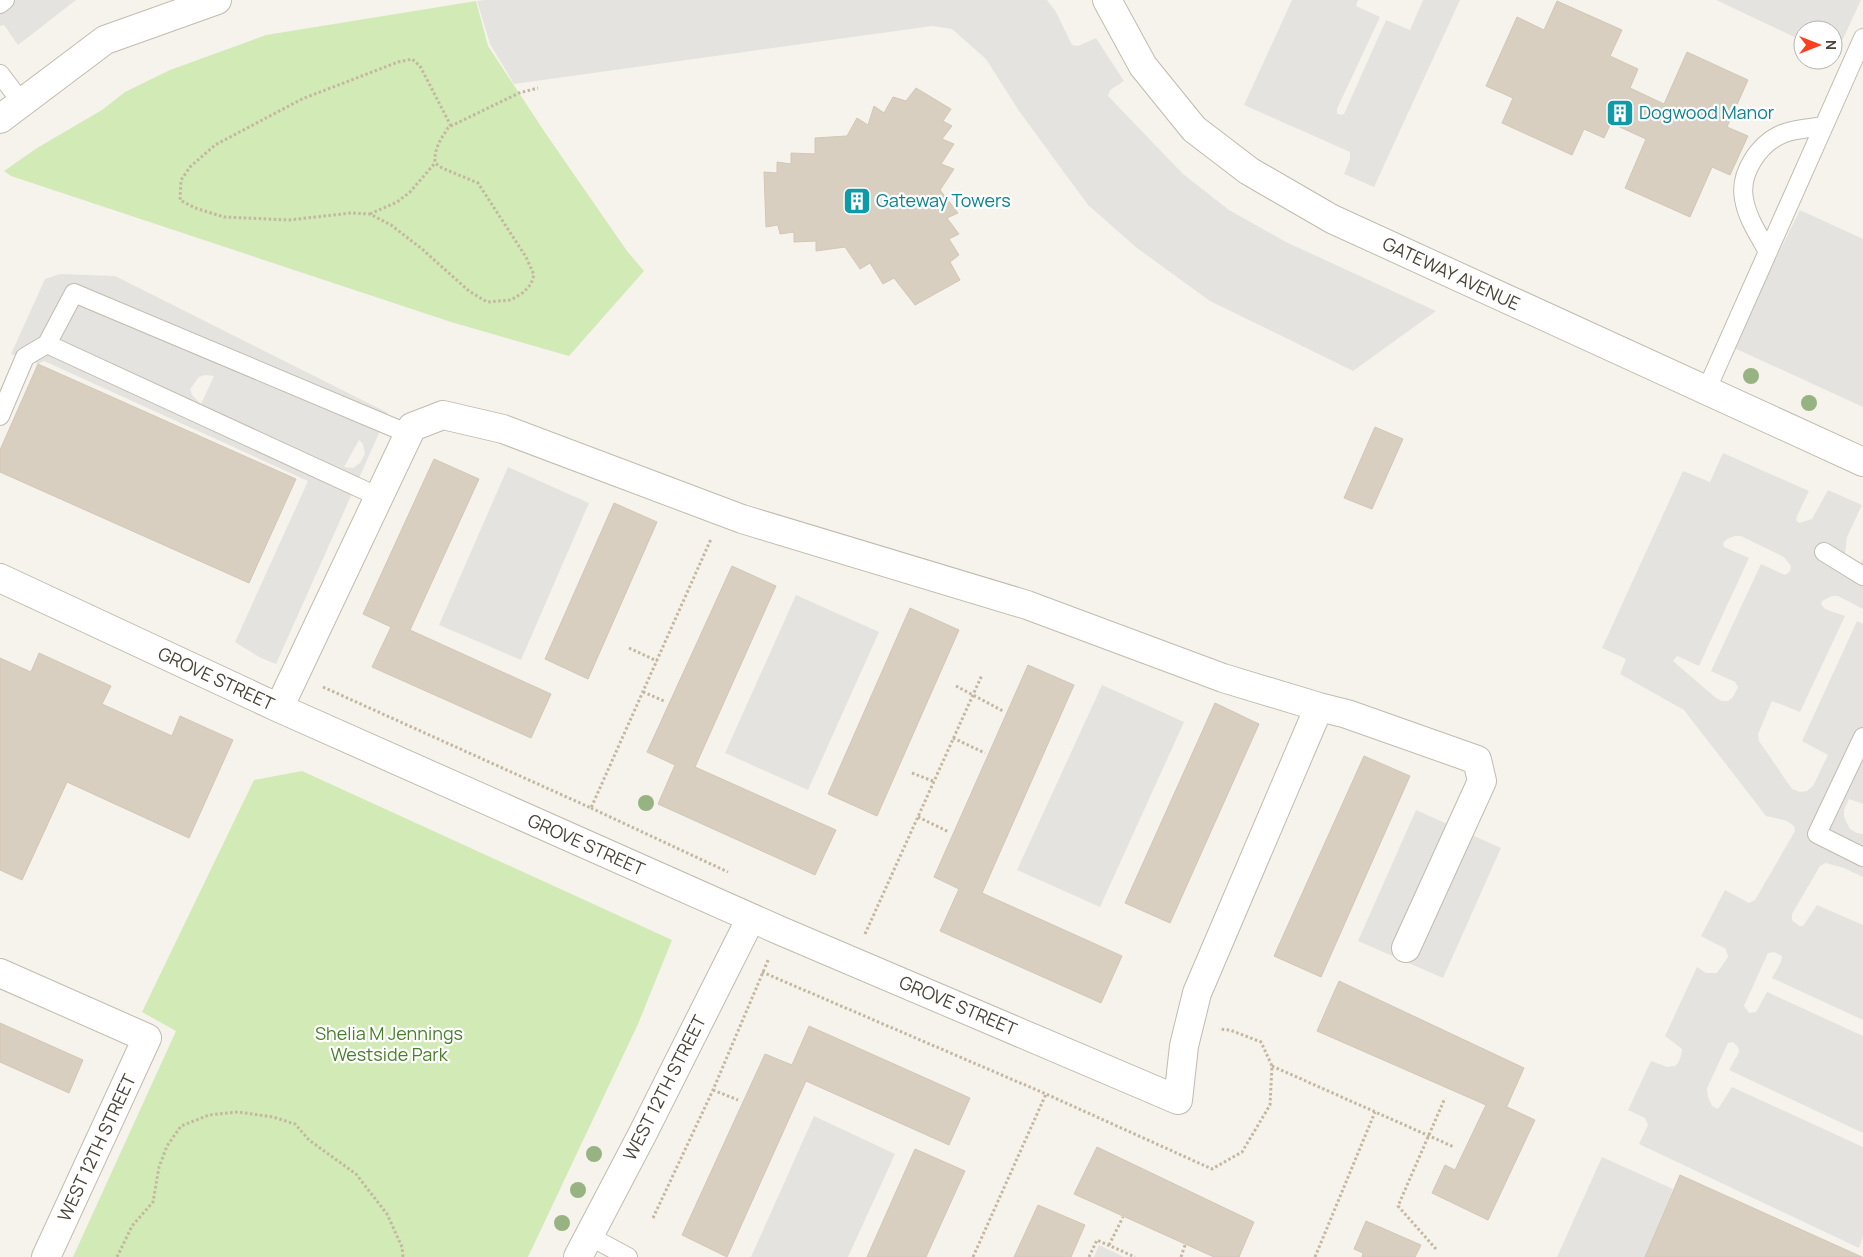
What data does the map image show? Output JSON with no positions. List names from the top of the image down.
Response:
{
  "streets": {
    "street": ["GATEWAY AVENUE", "GROVE STREET", "WEST 12TH STREET"]
  },
  "crossings": [
    ["GROVE STREET", "WEST 12TH STREET"]
  ],
  "parks": ["Shelia M Jennings Westside Park"],
  "places": {
    "building": ["Dogwood Manor", "Gateway Towers"]
  },
  "north": "right"
}
